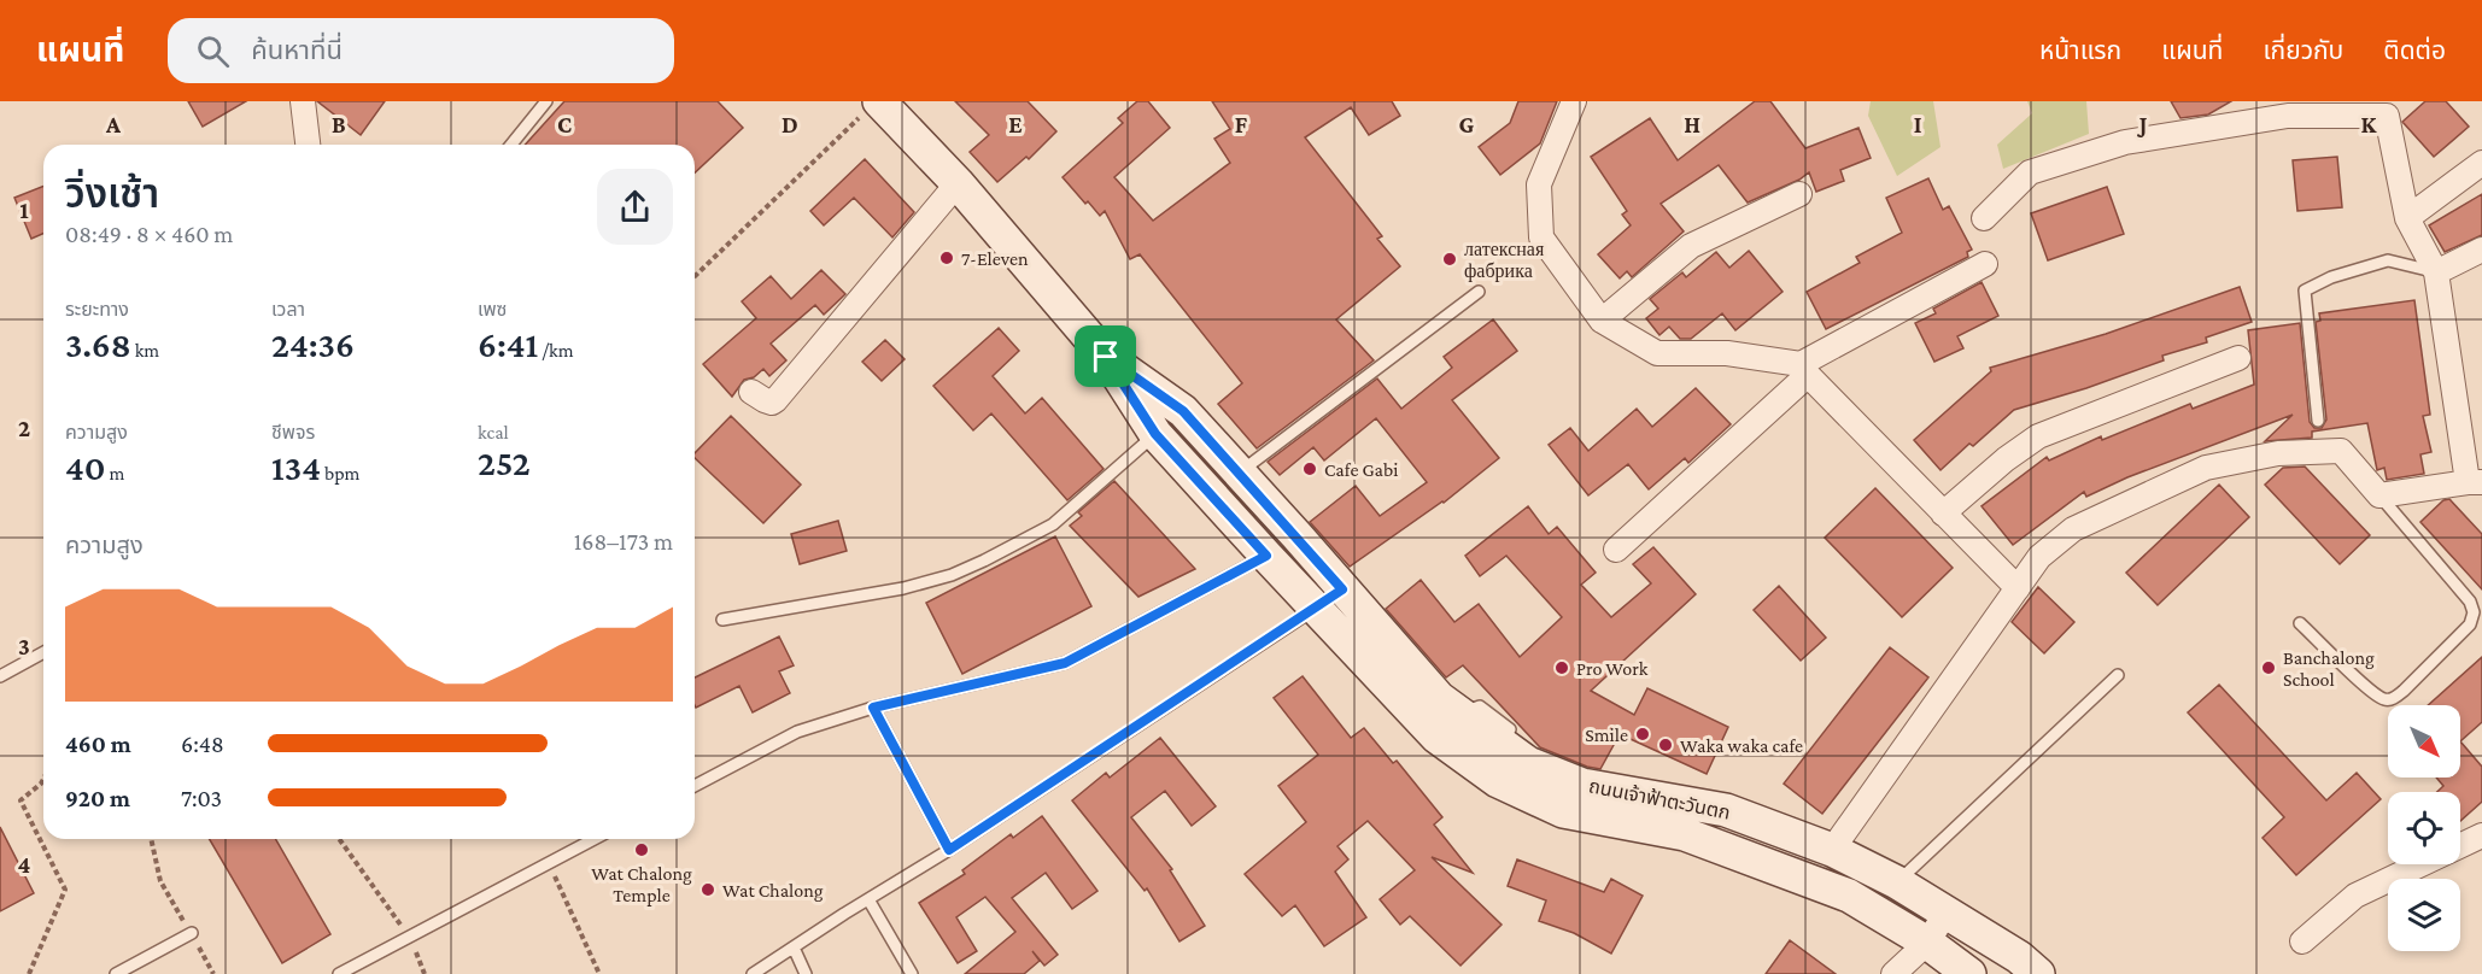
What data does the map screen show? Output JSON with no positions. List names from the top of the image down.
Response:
{
  "streets": {
    "main road": ["ถนนเจ้าฟ้าตะวันตก"]
  },
  "places": [
    "7-Eleven",
    "латексная фабрика",
    "Cafe Gabi",
    "Pro Work",
    "Banchalong School",
    "Smile",
    "Waka waka cafe",
    "Wat Chalong Temple",
    "Wat Chalong"
  ],
  "north": "bottom right",
  "page": {
    "header": "แผนที่",
    "search": "ค้นหาที่นี่",
    "nav": [
      "หน้าแรก",
      "แผนที่",
      "เกี่ยวกับ",
      "ติดต่อ"
    ],
    "heading": ["วิ่งเช้า", "08:49 · 8 × 460 m"],
    "stats": [
      ["ระยะทาง", "3.68 km"],
      ["เวลา", "24:36"],
      ["เพซ", "6:41 /km"],
      ["ความสูง", "40 m"],
      ["ชีพจร", "134 bpm"],
      ["kcal", "252"]
    ],
    "chart": ["ความสูง", "168–173 m"],
    "list": [
      {
        "name": "460 m",
        "note": "6:48"
      },
      {
        "name": "920 m",
        "note": "7:03"
      }
    ]
  },
  "grid": {
    "columns": [
      "A",
      "B",
      "C",
      "D",
      "E",
      "F",
      "G",
      "H",
      "I",
      "J",
      "K"
    ],
    "rows": [
      "1",
      "2",
      "3",
      "4"
    ]
  }
}
